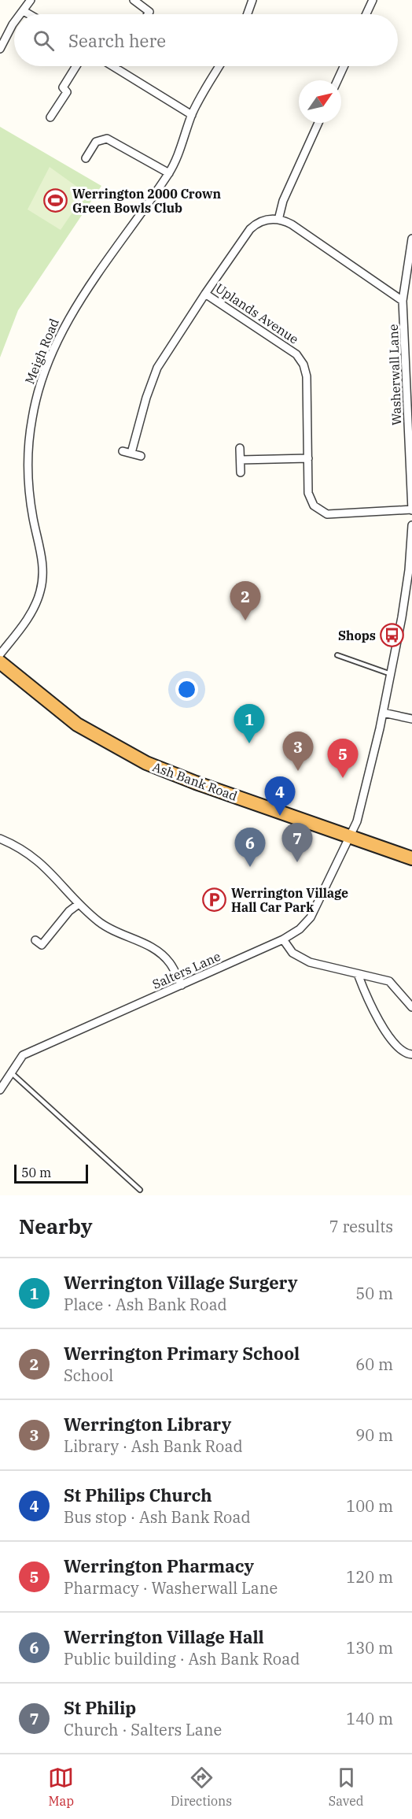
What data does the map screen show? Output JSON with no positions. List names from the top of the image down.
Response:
{
  "streets": {
    "highway": ["Ash Bank Road"],
    "street": [
      "Uplands Avenue",
      "Meigh Road",
      "Washerwall Lane",
      "Salters Lane"
    ]
  },
  "crossings": [
    ["Uplands Avenue", "Washerwall Lane"],
    ["Ash Bank Road", "Salters Lane"]
  ],
  "places": {
    "sports": ["Werrington 2000 Crown Green Bowls Club"],
    "bus stop": ["Shops"],
    "parking": ["Werrington Village Hall Car Park"]
  },
  "scale_bar": "50 m",
  "north": "top right",
  "page": {
    "search": "Search here",
    "pins": [
      "2",
      "1",
      "3",
      "5",
      "4",
      "7",
      "6"
    ],
    "scale": "50 m",
    "heading": ["Nearby", "7 results"],
    "list": [
      {
        "mark": "1",
        "name": "Werrington Village Surgery",
        "note": "Place · Ash Bank Road",
        "value": "50 m"
      },
      {
        "mark": "2",
        "name": "Werrington Primary School",
        "note": "School",
        "value": "60 m"
      },
      {
        "mark": "3",
        "name": "Werrington Library",
        "note": "Library · Ash Bank Road",
        "value": "90 m"
      },
      {
        "mark": "4",
        "name": "St Philips Church",
        "note": "Bus stop · Ash Bank Road",
        "value": "100 m"
      },
      {
        "mark": "5",
        "name": "Werrington Pharmacy",
        "note": "Pharmacy · Washerwall Lane",
        "value": "120 m"
      },
      {
        "mark": "6",
        "name": "Werrington Village Hall",
        "note": "Public building · Ash Bank Road",
        "value": "130 m"
      },
      {
        "mark": "7",
        "name": "St Philip",
        "note": "Church · Salters Lane",
        "value": "140 m"
      }
    ],
    "nav": ["Map", "Directions", "Saved"]
  }
}
